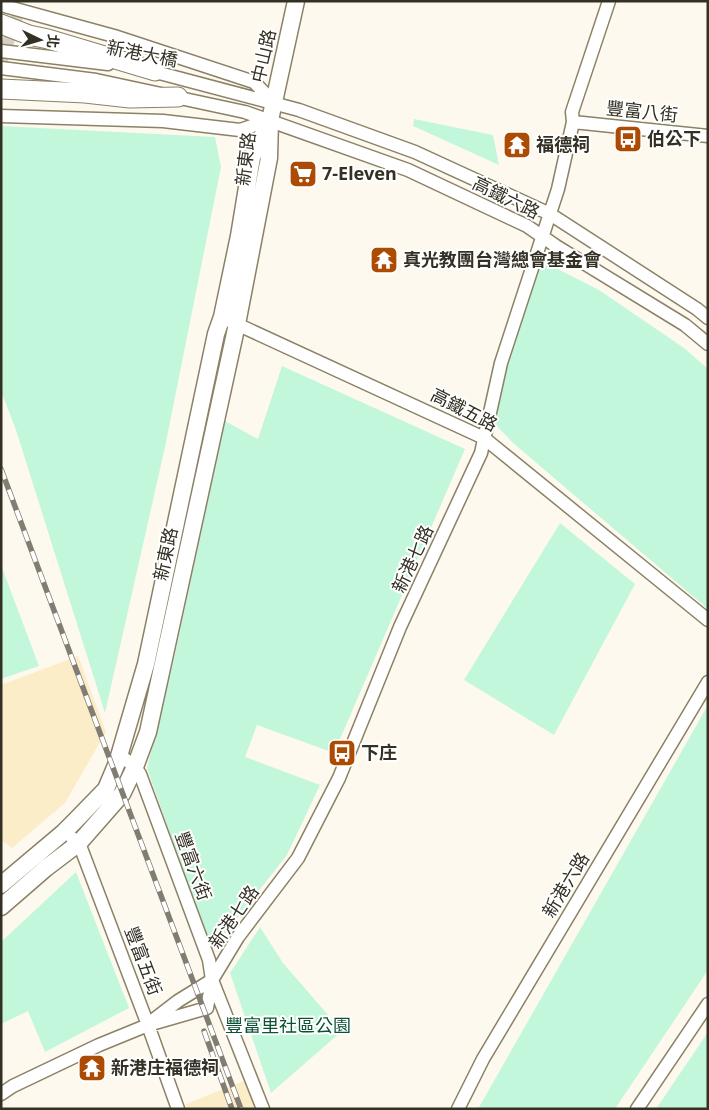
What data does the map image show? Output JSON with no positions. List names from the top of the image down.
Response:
{
  "streets": {
    "main road": ["中山路", "新東路"],
    "street": [
      "新港大橋",
      "豐富八街",
      "高鐵六路",
      "高鐵五路",
      "新港七路",
      "豐富六街",
      "新港六路",
      "豐富五街"
    ]
  },
  "crossings": [
    ["新港大橋", "中山路"],
    ["新港大橋", "新東路"],
    ["新港大橋", "高鐵六路"],
    ["中山路", "新東路"],
    ["中山路", "高鐵六路"],
    ["豐富八街", "新港七路"],
    ["新東路", "高鐵六路"],
    ["新東路", "高鐵五路"],
    ["新東路", "豐富六街"],
    ["新東路", "豐富五街"],
    ["高鐵六路", "新港七路"],
    ["高鐵五路", "新港七路"],
    ["新港七路", "豐富六街"],
    ["新港七路", "豐富五街"]
  ],
  "parks": ["豐富里社區公園"],
  "places": {
    "bus stop": ["伯公下", "下庄"],
    "temple": ["福德祠", "真光教團台灣總會基金會", "新港庄福德祠"],
    "supermarket": ["7-Eleven"]
  },
  "north": "right"
}
